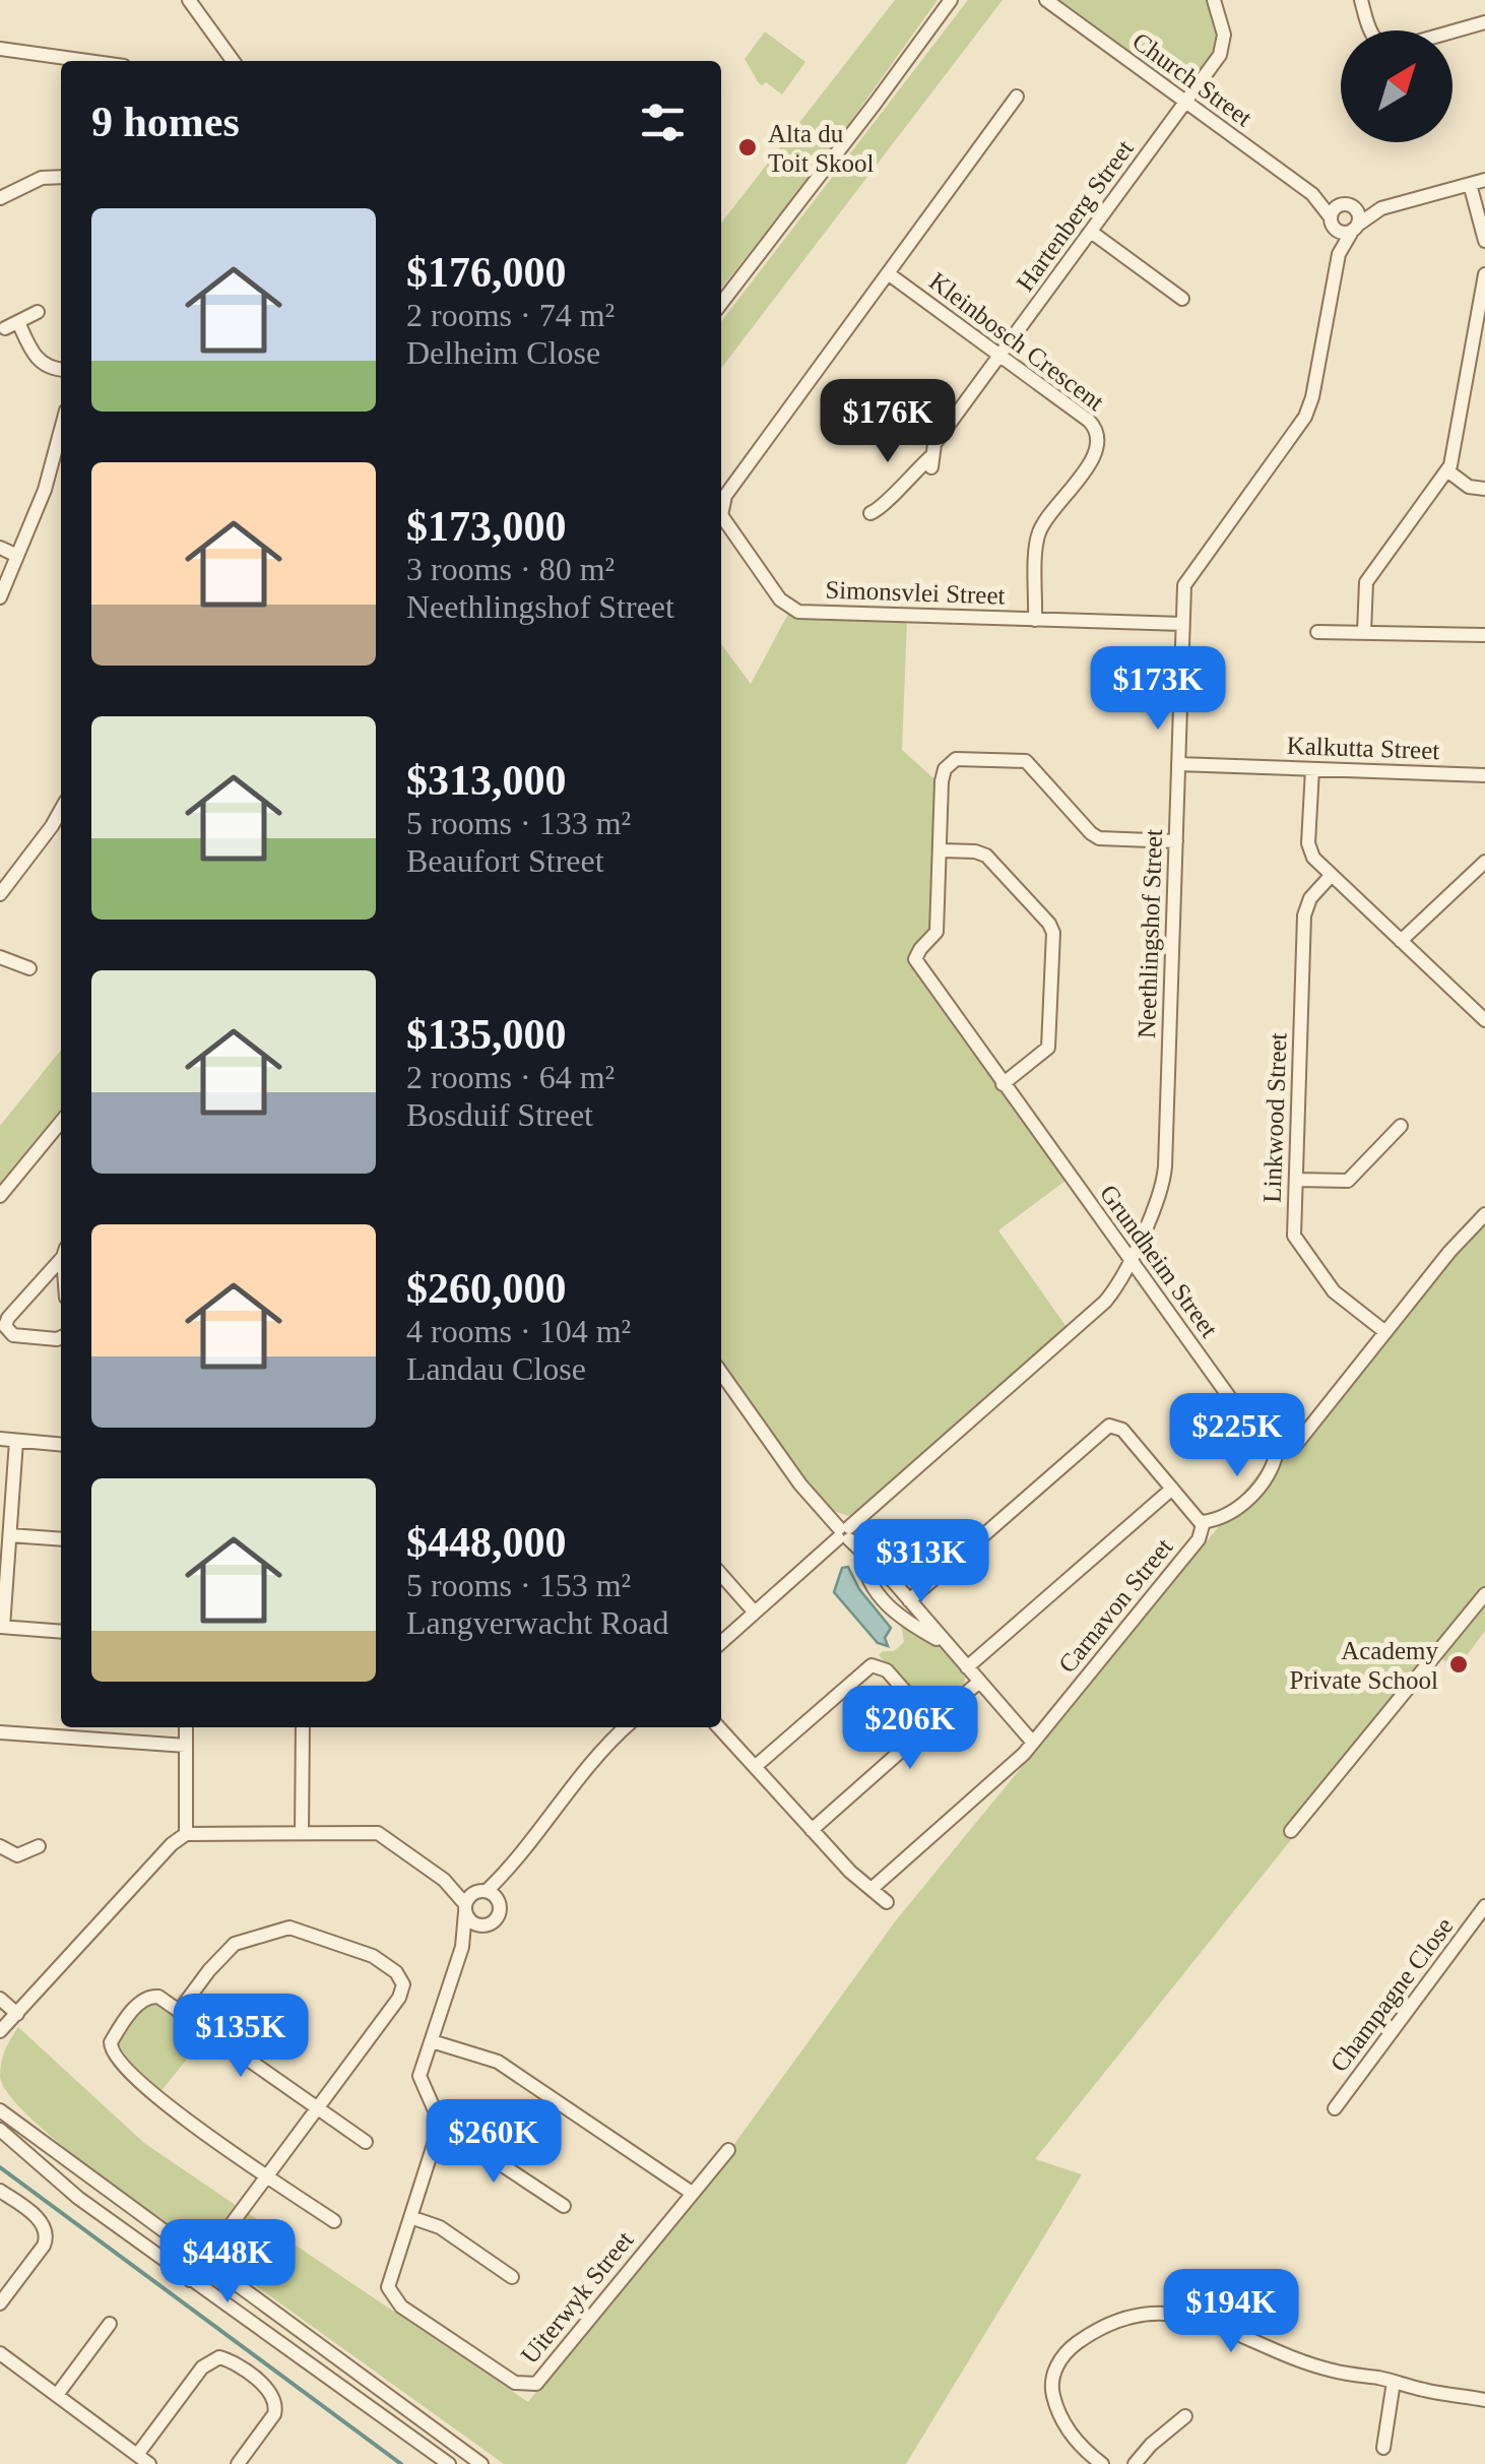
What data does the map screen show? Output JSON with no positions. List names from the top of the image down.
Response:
{
  "streets": {
    "street": [
      "Church Street",
      "Hartenberg Street",
      "Kleinbosch Crescent",
      "Simonsvlei Street",
      "Kalkutta Street",
      "Neethlingshof Street",
      "Linkwood Street",
      "Grundheim Street",
      "Carnavon Street",
      "Champagne Close",
      "Uiterwyk Street"
    ]
  },
  "crossings": [
    ["Church Street", "Hartenberg Street"],
    ["Hartenberg Street", "Kleinbosch Crescent"],
    ["Kleinbosch Crescent", "Simonsvlei Street"],
    ["Simonsvlei Street", "Neethlingshof Street"],
    ["Kalkutta Street", "Neethlingshof Street"],
    ["Neethlingshof Street", "Grundheim Street"]
  ],
  "places": ["Alta du Toit Skool", "Academy Private School"],
  "north": "top right",
  "page": {
    "heading": "9 homes",
    "list": [
      {
        "name": "$176,000",
        "note": "2 rooms · 74 m² · Delheim Close"
      },
      {
        "name": "$173,000",
        "note": "3 rooms · 80 m² · Neethlingshof Street"
      },
      {
        "name": "$313,000",
        "note": "5 rooms · 133 m² · Beaufort Street"
      },
      {
        "name": "$135,000",
        "note": "2 rooms · 64 m² · Bosduif Street"
      },
      {
        "name": "$260,000",
        "note": "4 rooms · 104 m² · Landau Close"
      },
      {
        "name": "$448,000",
        "note": "5 rooms · 153 m² · Langverwacht Road"
      }
    ],
    "price": [
      "$176K",
      "$173K",
      "$225K",
      "$313K",
      "$206K",
      "$135K",
      "$260K",
      "$448K",
      "$194K"
    ]
  }
}
